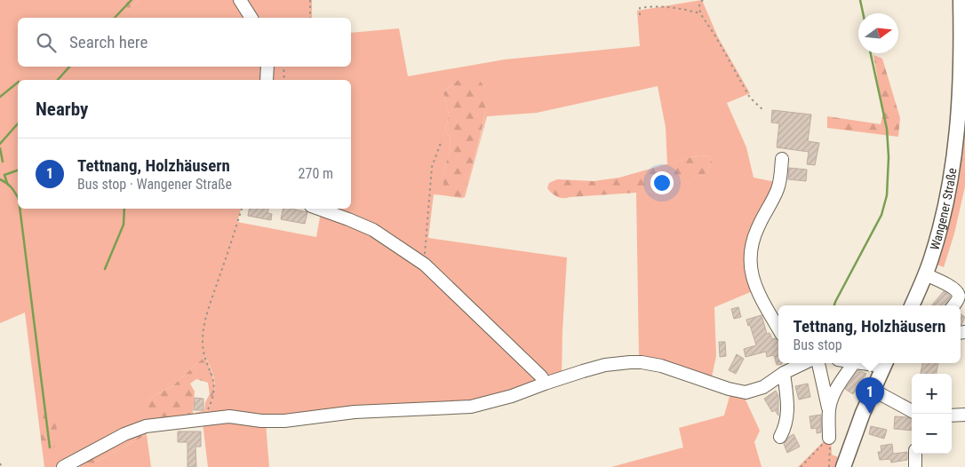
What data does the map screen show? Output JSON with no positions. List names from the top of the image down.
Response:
{
  "streets": {
    "main road": ["Wangener Straße"]
  },
  "north": "right",
  "page": {
    "search": "Search here",
    "heading": "Nearby",
    "list": [
      {
        "mark": "1",
        "name": "Tettnang, Holzhäusern",
        "note": "Bus stop · Wangener Straße",
        "value": "270 m"
      }
    ],
    "popup": ["Tettnang, Holzhäusern", "Bus stop"],
    "map_buttons": ["+", "−"],
    "pins": "1"
  }
}
